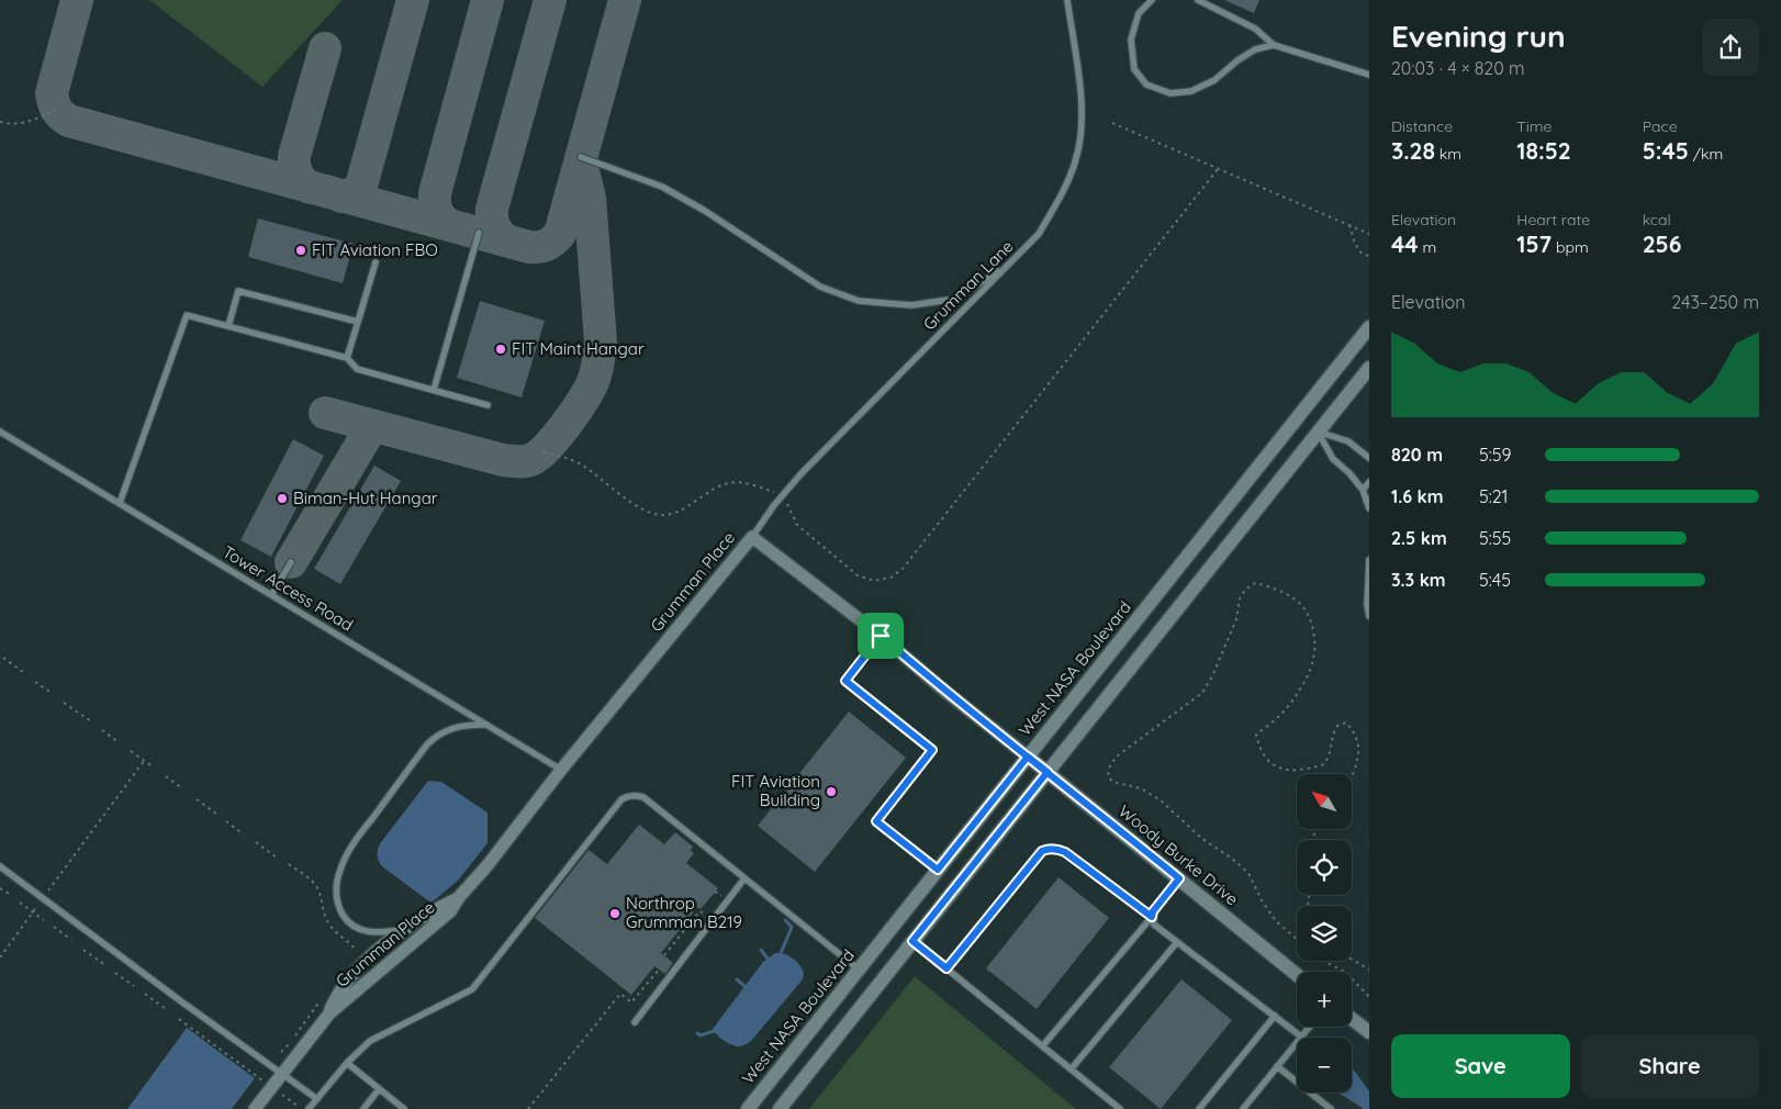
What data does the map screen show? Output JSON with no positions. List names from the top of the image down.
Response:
{
  "streets": {
    "main road": ["West NASA Boulevard", "Woody Burke Drive"],
    "street": ["Grumman Place"],
    "lane": ["Grumman Lane", "Tower Access Road"]
  },
  "crossings": [
    ["Grumman Lane", "Grumman Place"],
    ["Grumman Place", "Tower Access Road"],
    ["Grumman Place", "West NASA Boulevard"],
    ["Grumman Place", "Woody Burke Drive"],
    ["West NASA Boulevard", "Woody Burke Drive"]
  ],
  "places": [
    "FIT Aviation FBO",
    "FIT Maint Hangar",
    "Biman-Hut Hangar",
    "FIT Aviation Building",
    "Northrop Grumman B219"
  ],
  "north": "top left",
  "page": {
    "heading": ["Evening run", "20:03 · 4 × 820 m"],
    "stats": [
      ["Distance", "3.28 km"],
      ["Time", "18:52"],
      ["Pace", "5:45 /km"],
      ["Elevation", "44 m"],
      ["Heart rate", "157 bpm"],
      ["kcal", "256"]
    ],
    "chart": ["Elevation", "243–250 m"],
    "list": [
      {
        "name": "820 m",
        "note": "5:59"
      },
      {
        "name": "1.6 km",
        "note": "5:21"
      },
      {
        "name": "2.5 km",
        "note": "5:55"
      },
      {
        "name": "3.3 km",
        "note": "5:45"
      }
    ],
    "map_buttons": ["+", "−"],
    "buttons": ["Save", "Share"]
  }
}
